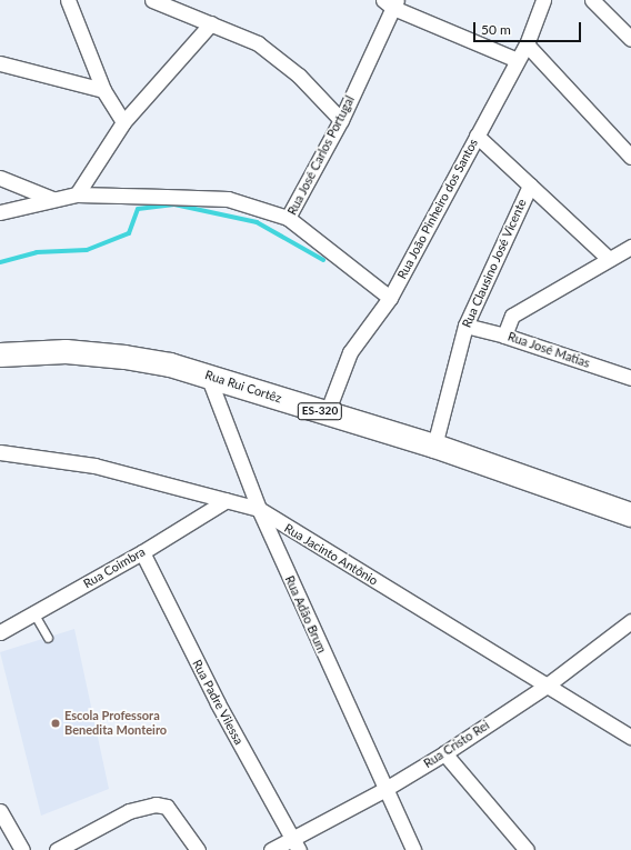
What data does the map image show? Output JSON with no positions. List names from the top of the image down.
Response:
{
  "streets": {
    "main road": ["Rua Rui Cortêz", "ES-320"],
    "street": [
      "Rua José Carlos Portugal",
      "Rua João Pinheiro dos Santos",
      "Rua Clausino José Vicente",
      "Rua José Matias",
      "Rua Jacinto Antônio",
      "Rua Coimbra",
      "Rua Adão Brum",
      "Rua Padre Vilessa",
      "Rua Cristo Rei"
    ]
  },
  "crossings": [
    ["Rua José Carlos Portugal", "Rua João Pinheiro dos Santos"],
    ["Rua João Pinheiro dos Santos", "Rua Rui Cortêz"],
    ["Rua Clausino José Vicente", "Rua José Matias"],
    ["Rua Clausino José Vicente", "Rua Rui Cortêz"],
    ["Rua Rui Cortêz", "Rua Adão Brum"],
    ["Rua Jacinto Antônio", "Rua Coimbra"],
    ["Rua Jacinto Antônio", "Rua Adão Brum"],
    ["Rua Jacinto Antônio", "Rua Cristo Rei"],
    ["Rua Coimbra", "Rua Padre Vilessa"],
    ["Rua Adão Brum", "Rua Cristo Rei"],
    ["Rua Padre Vilessa", "Rua Cristo Rei"]
  ],
  "places": ["Escola Professora Benedita Monteiro"],
  "scale_bar": "50 m"
}
